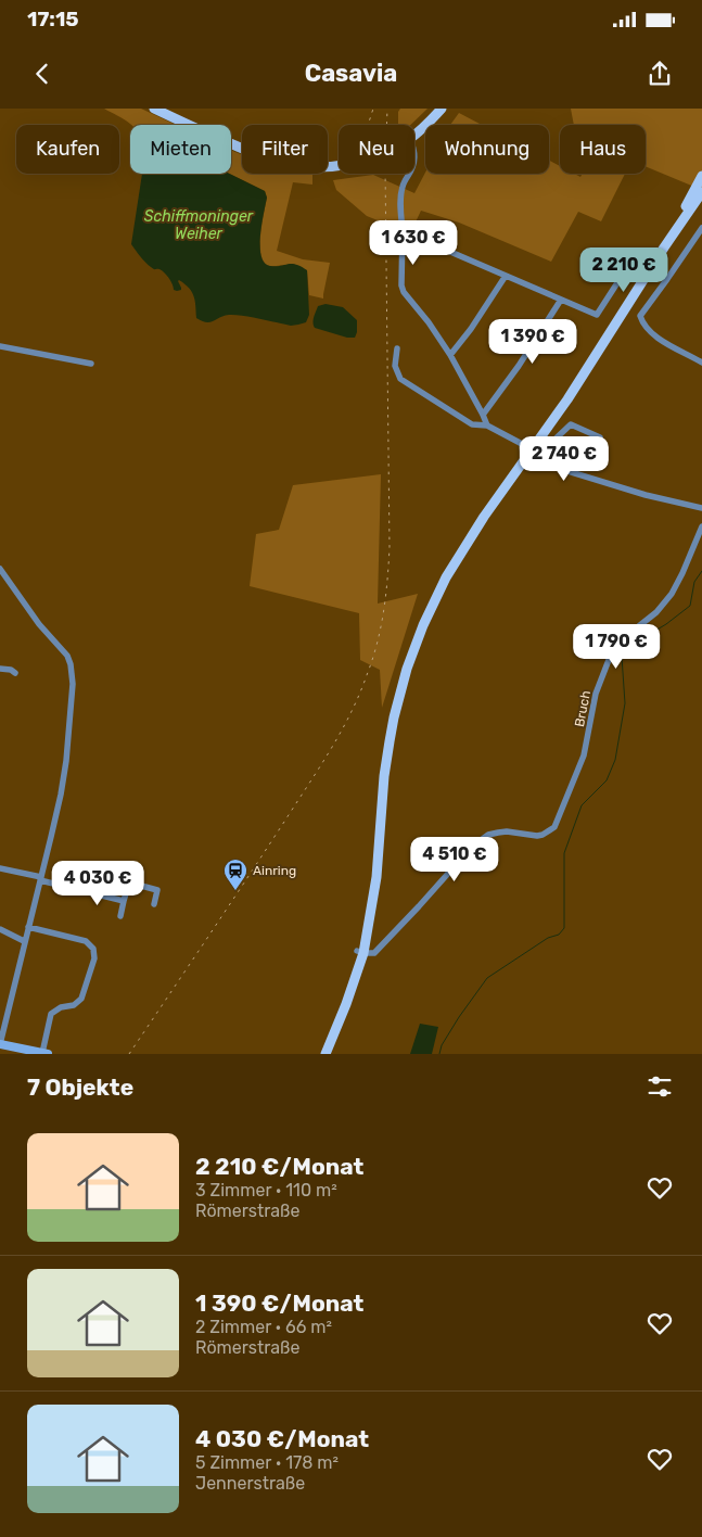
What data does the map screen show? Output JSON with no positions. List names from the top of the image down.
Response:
{
  "streets": {
    "street": ["Bruch"]
  },
  "water": ["Schiffmoninger Weiher"],
  "places": {
    "station": ["Ainring"]
  },
  "page": {
    "status": "17:15",
    "header": "Casavia",
    "chip": [
      "Kaufen",
      "Mieten",
      "Filter",
      "Neu",
      "Wohnung",
      "Haus"
    ],
    "price": [
      "1 630 €",
      "2 210 €",
      "1 390 €",
      "2 740 €",
      "1 790 €",
      "4 510 €",
      "4 030 €"
    ],
    "heading": "7 Objekte",
    "list": [
      {
        "name": "2 210 €/Monat",
        "note": "3 Zimmer · 110 m² · Römerstraße"
      },
      {
        "name": "1 390 €/Monat",
        "note": "2 Zimmer · 66 m² · Römerstraße"
      },
      {
        "name": "4 030 €/Monat",
        "note": "5 Zimmer · 178 m² · Jennerstraße"
      }
    ]
  }
}
